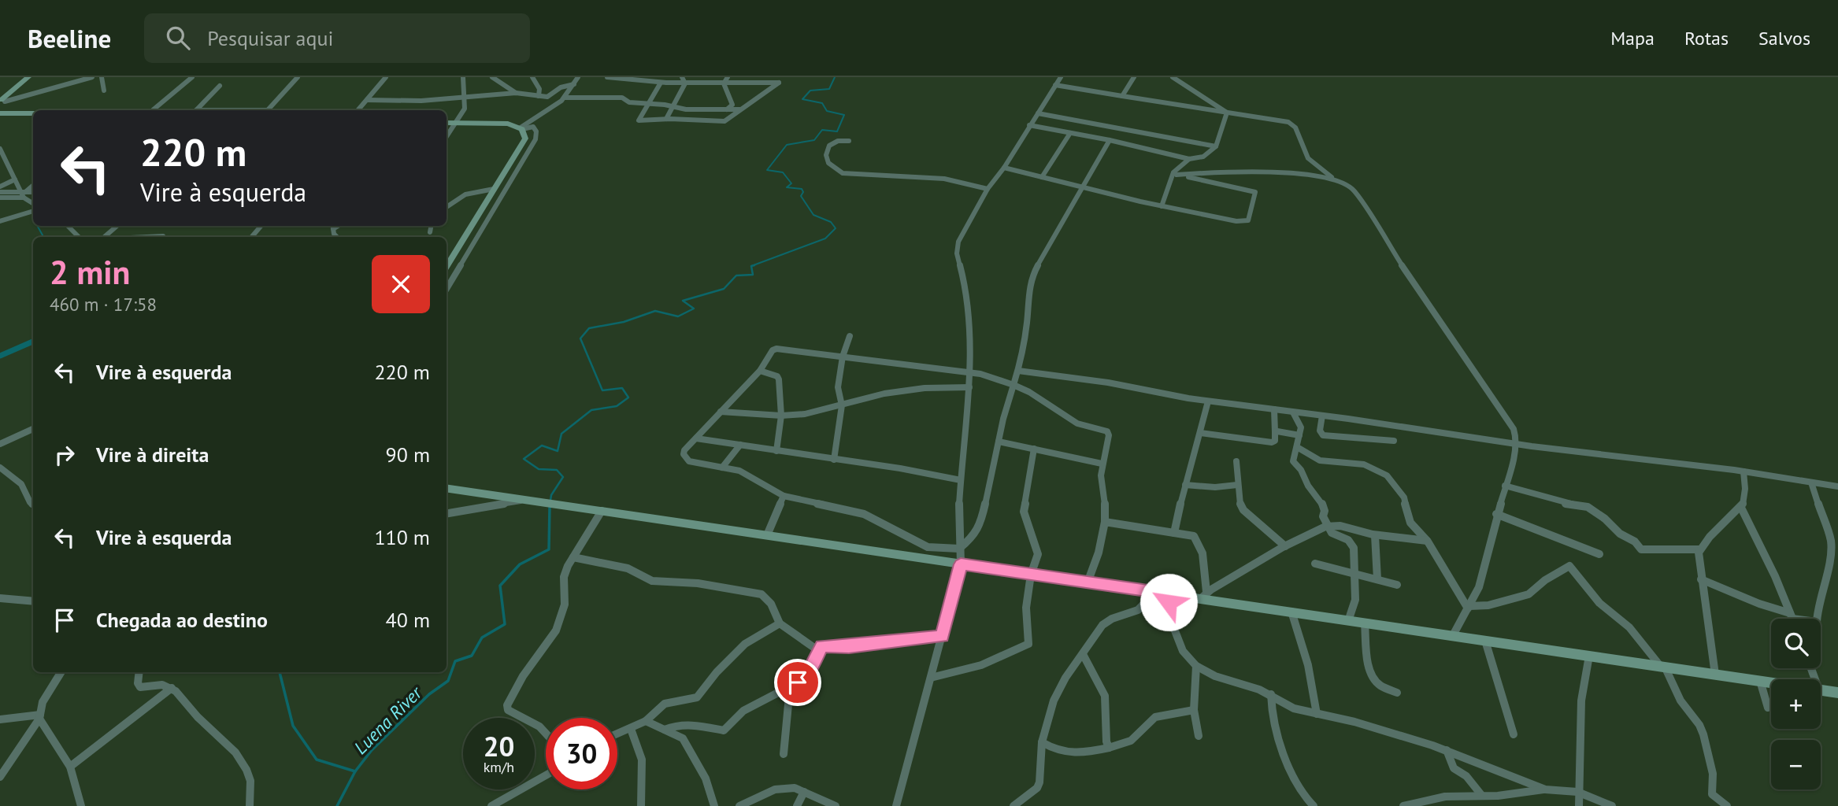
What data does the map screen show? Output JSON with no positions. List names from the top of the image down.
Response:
{
  "water": ["Luena River"],
  "page": {
    "header": "Beeline",
    "search": "Pesquisar aqui",
    "nav": ["Mapa", "Rotas", "Salvos"],
    "turn": ["220 m", "Vire à esquerda"],
    "heading": ["2 min", "460 m · 17:58"],
    "list": [
      {
        "name": "Vire à esquerda",
        "value": "220 m"
      },
      {
        "name": "Vire à direita",
        "value": "90 m"
      },
      {
        "name": "Vire à esquerda",
        "value": "110 m"
      },
      {
        "name": "Chegada ao destino",
        "value": "40 m"
      }
    ],
    "map_buttons": ["+", "−"],
    "speed": "20 km/h",
    "limit": "30"
  }
}
